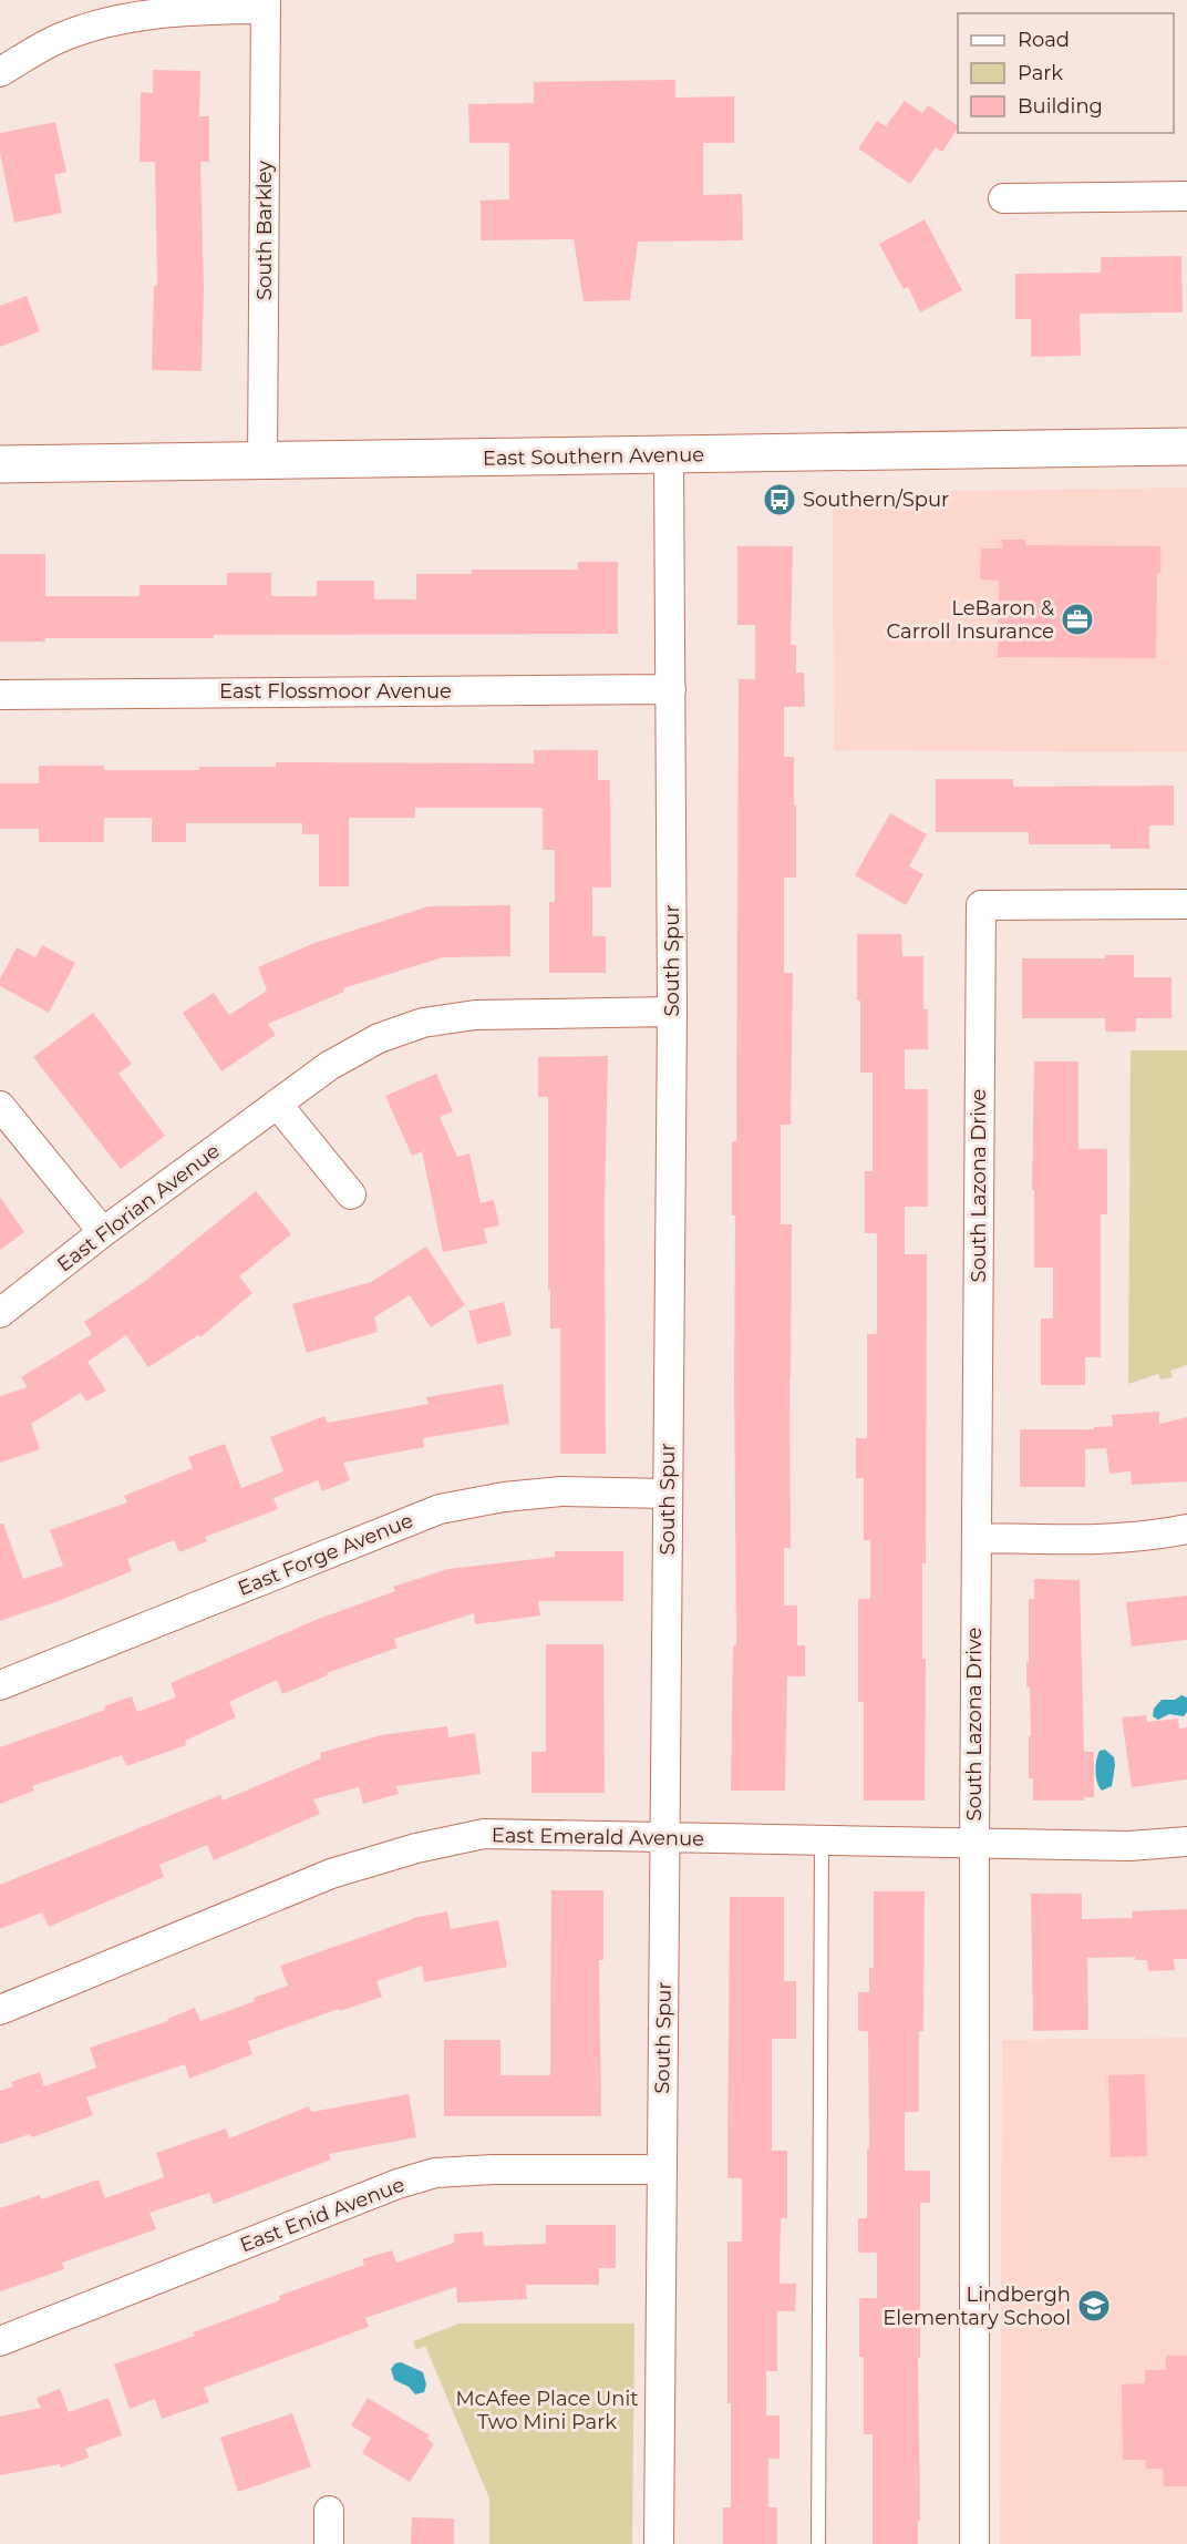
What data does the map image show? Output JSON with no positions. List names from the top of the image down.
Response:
{
  "streets": {
    "main road": ["East Southern Avenue"],
    "street": [
      "South Barkley",
      "East Flossmoor Avenue",
      "South Spur",
      "South Lazona Drive",
      "East Florian Avenue",
      "East Forge Avenue",
      "East Emerald Avenue",
      "East Enid Avenue"
    ]
  },
  "crossings": [
    ["South Barkley", "East Southern Avenue"],
    ["East Southern Avenue", "South Spur"],
    ["East Flossmoor Avenue", "South Spur"],
    ["South Spur", "East Florian Avenue"],
    ["South Spur", "East Forge Avenue"],
    ["South Spur", "East Emerald Avenue"],
    ["South Spur", "East Enid Avenue"],
    ["South Lazona Drive", "East Emerald Avenue"]
  ],
  "parks": ["McAfee Place Unit Two Mini Park"],
  "places": {
    "bus stop": ["Southern/Spur"],
    "office": ["LeBaron & Carroll Insurance"],
    "school or university": ["Lindbergh Elementary School"]
  },
  "legend": ["Road", "Park", "Building"]
}
